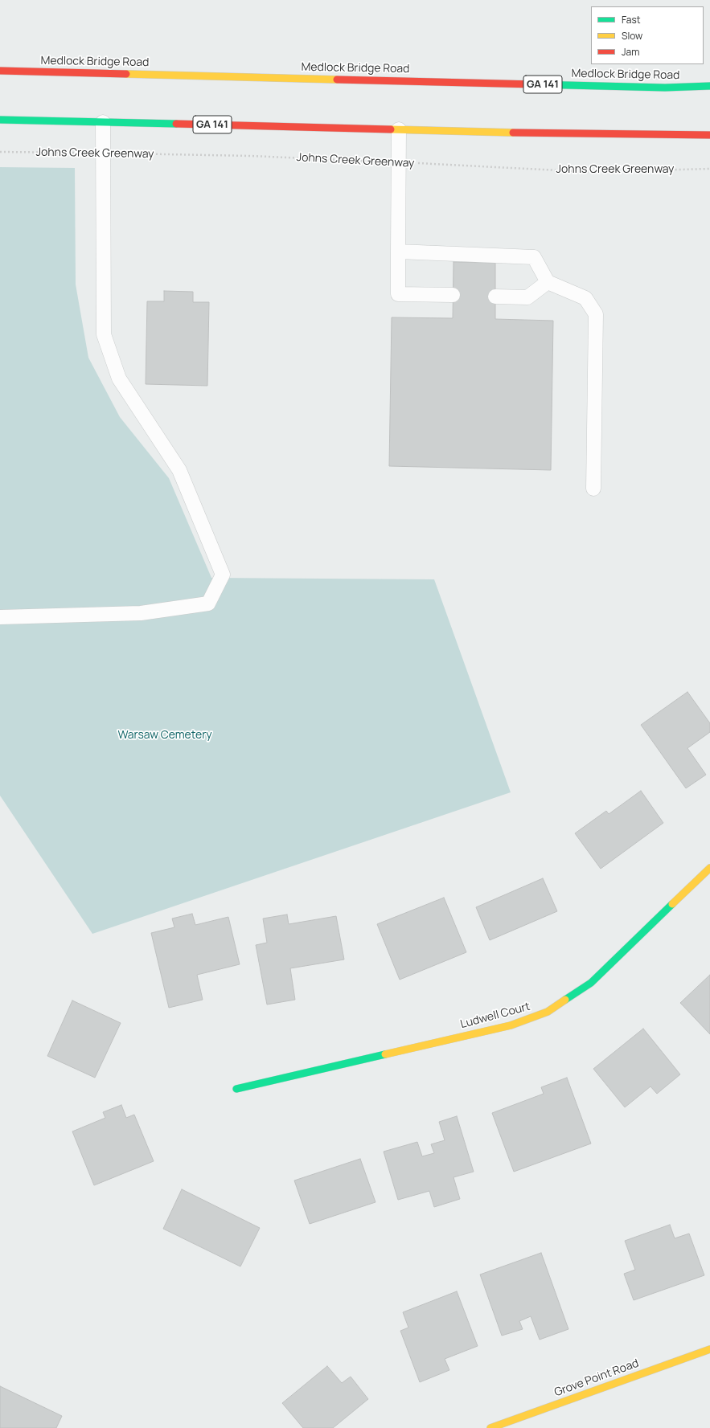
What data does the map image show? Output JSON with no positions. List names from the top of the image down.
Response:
{
  "streets": {
    "main road": [
      "Medlock Bridge Road",
      "GA 141",
      "Ludwell Court",
      "Grove Point Road"
    ],
    "path": ["Johns Creek Greenway"]
  },
  "parks": ["Warsaw Cemetery"],
  "legend": ["Fast", "Slow", "Jam"]
}
